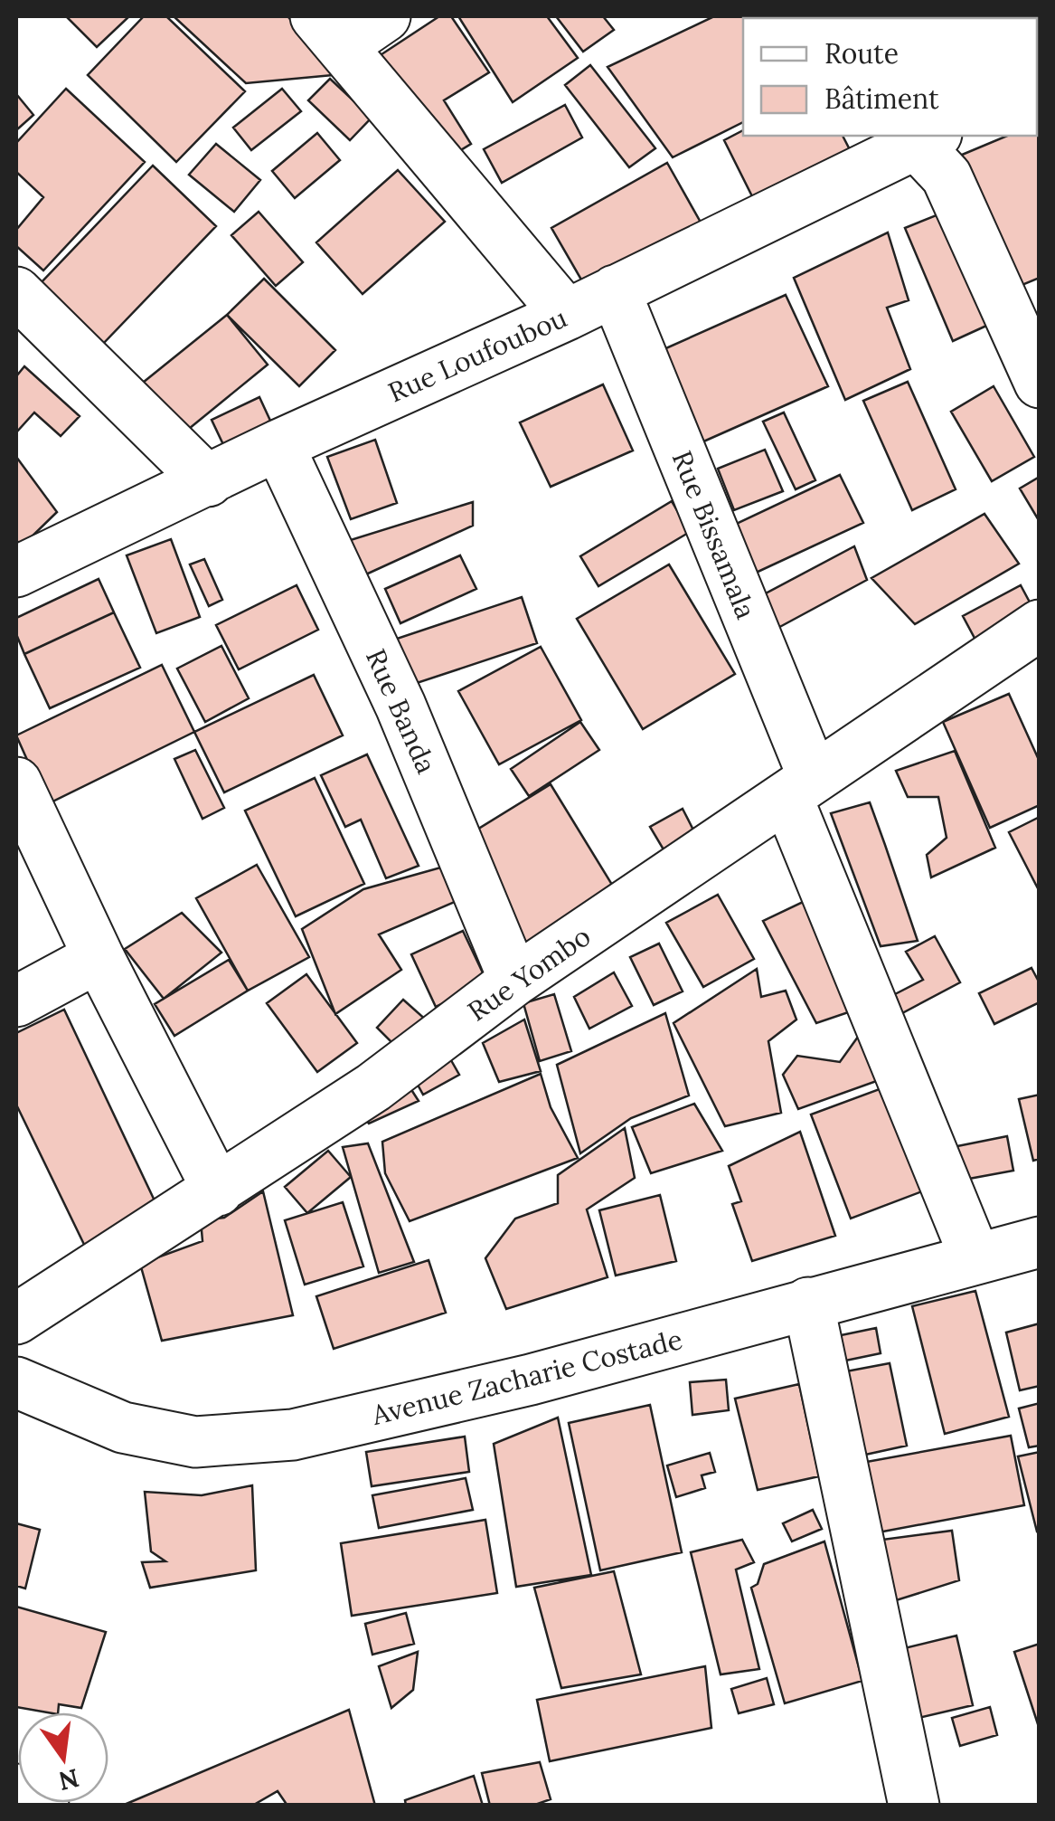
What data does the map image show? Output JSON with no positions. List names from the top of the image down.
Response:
{
  "streets": {
    "street": [
      "Rue Loufoubou",
      "Rue Bissamala",
      "Rue Banda",
      "Rue Yombo",
      "Avenue Zacharie Costade"
    ]
  },
  "crossings": [
    ["Rue Loufoubou", "Rue Bissamala"],
    ["Rue Loufoubou", "Rue Banda"],
    ["Rue Bissamala", "Rue Yombo"],
    ["Rue Bissamala", "Avenue Zacharie Costade"],
    ["Rue Banda", "Rue Yombo"]
  ],
  "legend": ["Route", "Bâtiment"],
  "north": "bottom"
}
